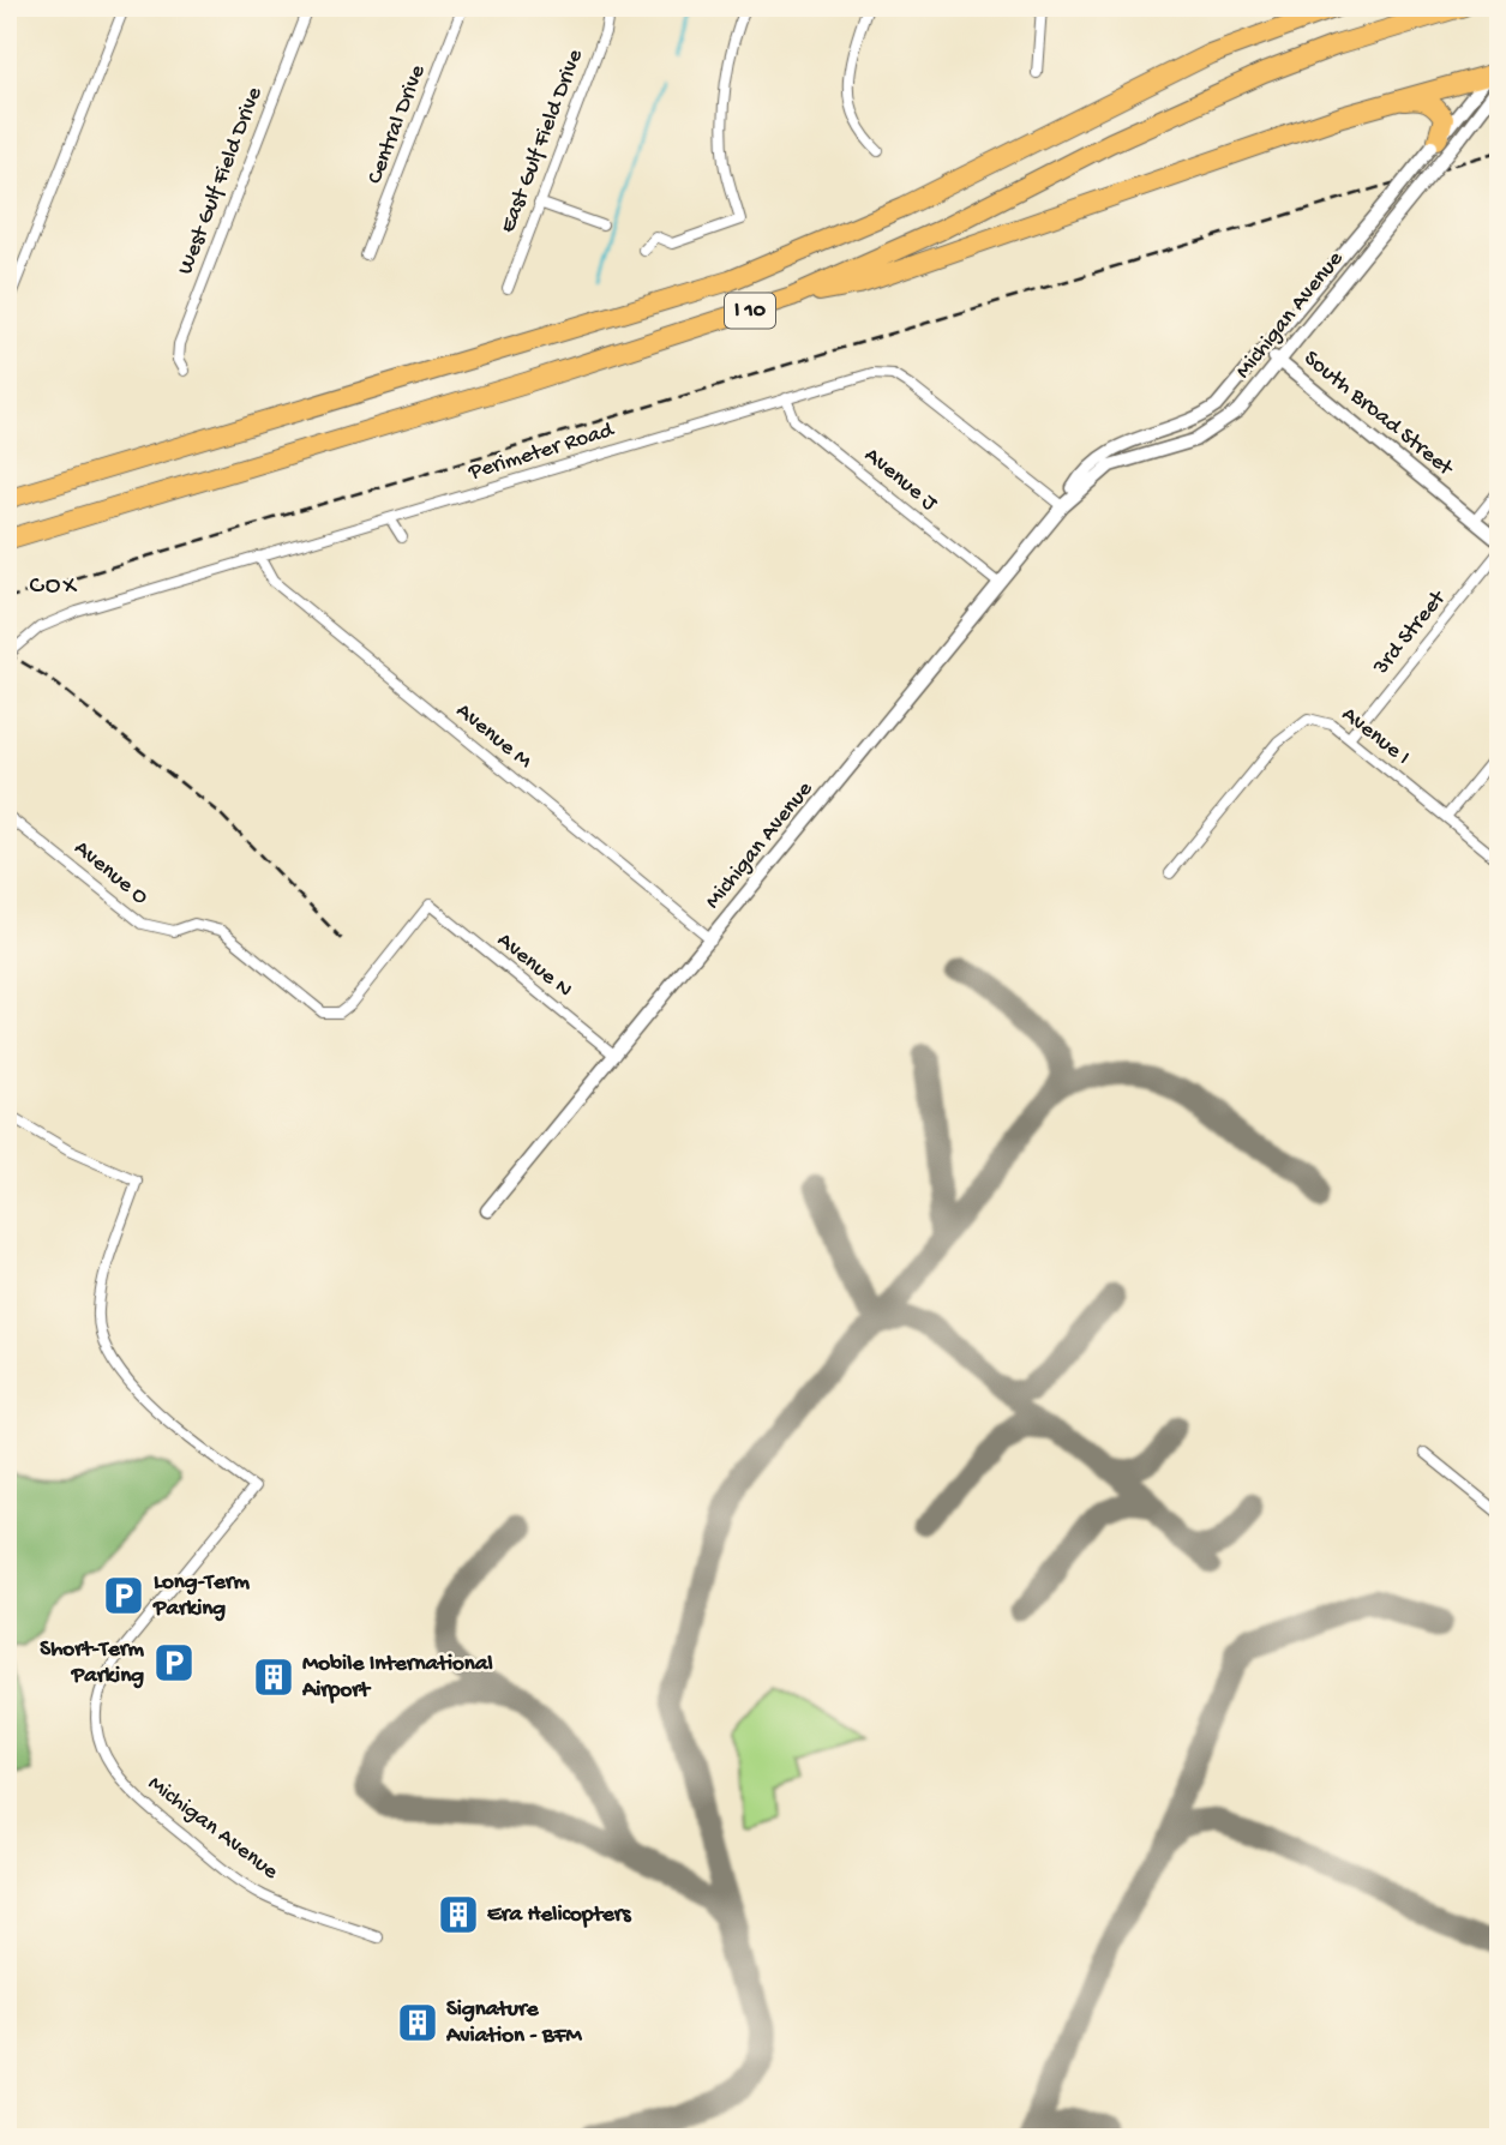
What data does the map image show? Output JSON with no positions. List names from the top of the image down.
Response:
{
  "streets": {
    "highway": ["I 10"],
    "street": [
      "Central Drive",
      "East Gulf Field Drive",
      "West Gulf Field Drive",
      "Michigan Avenue",
      "South Broad Street",
      "Perimeter Road",
      "Avenue J",
      "3rd Street",
      "Avenue M",
      "Avenue I",
      "Avenue O",
      "Avenue N"
    ]
  },
  "crossings": [
    ["Michigan Avenue", "South Broad Street"],
    ["Michigan Avenue", "Perimeter Road"],
    ["Michigan Avenue", "Avenue J"],
    ["Michigan Avenue", "Avenue M"],
    ["Michigan Avenue", "Avenue N"],
    ["Perimeter Road", "Avenue J"],
    ["Perimeter Road", "Avenue M"],
    ["3rd Street", "Avenue I"],
    ["Avenue O", "Avenue N"]
  ],
  "districts": ["COX"],
  "places": {
    "parking": ["Long-Term Parking", "Short-Term Parking"],
    "building": ["Mobile International Airport", "Era Helicopters", "Signature Aviation - BFM"]
  }
}
